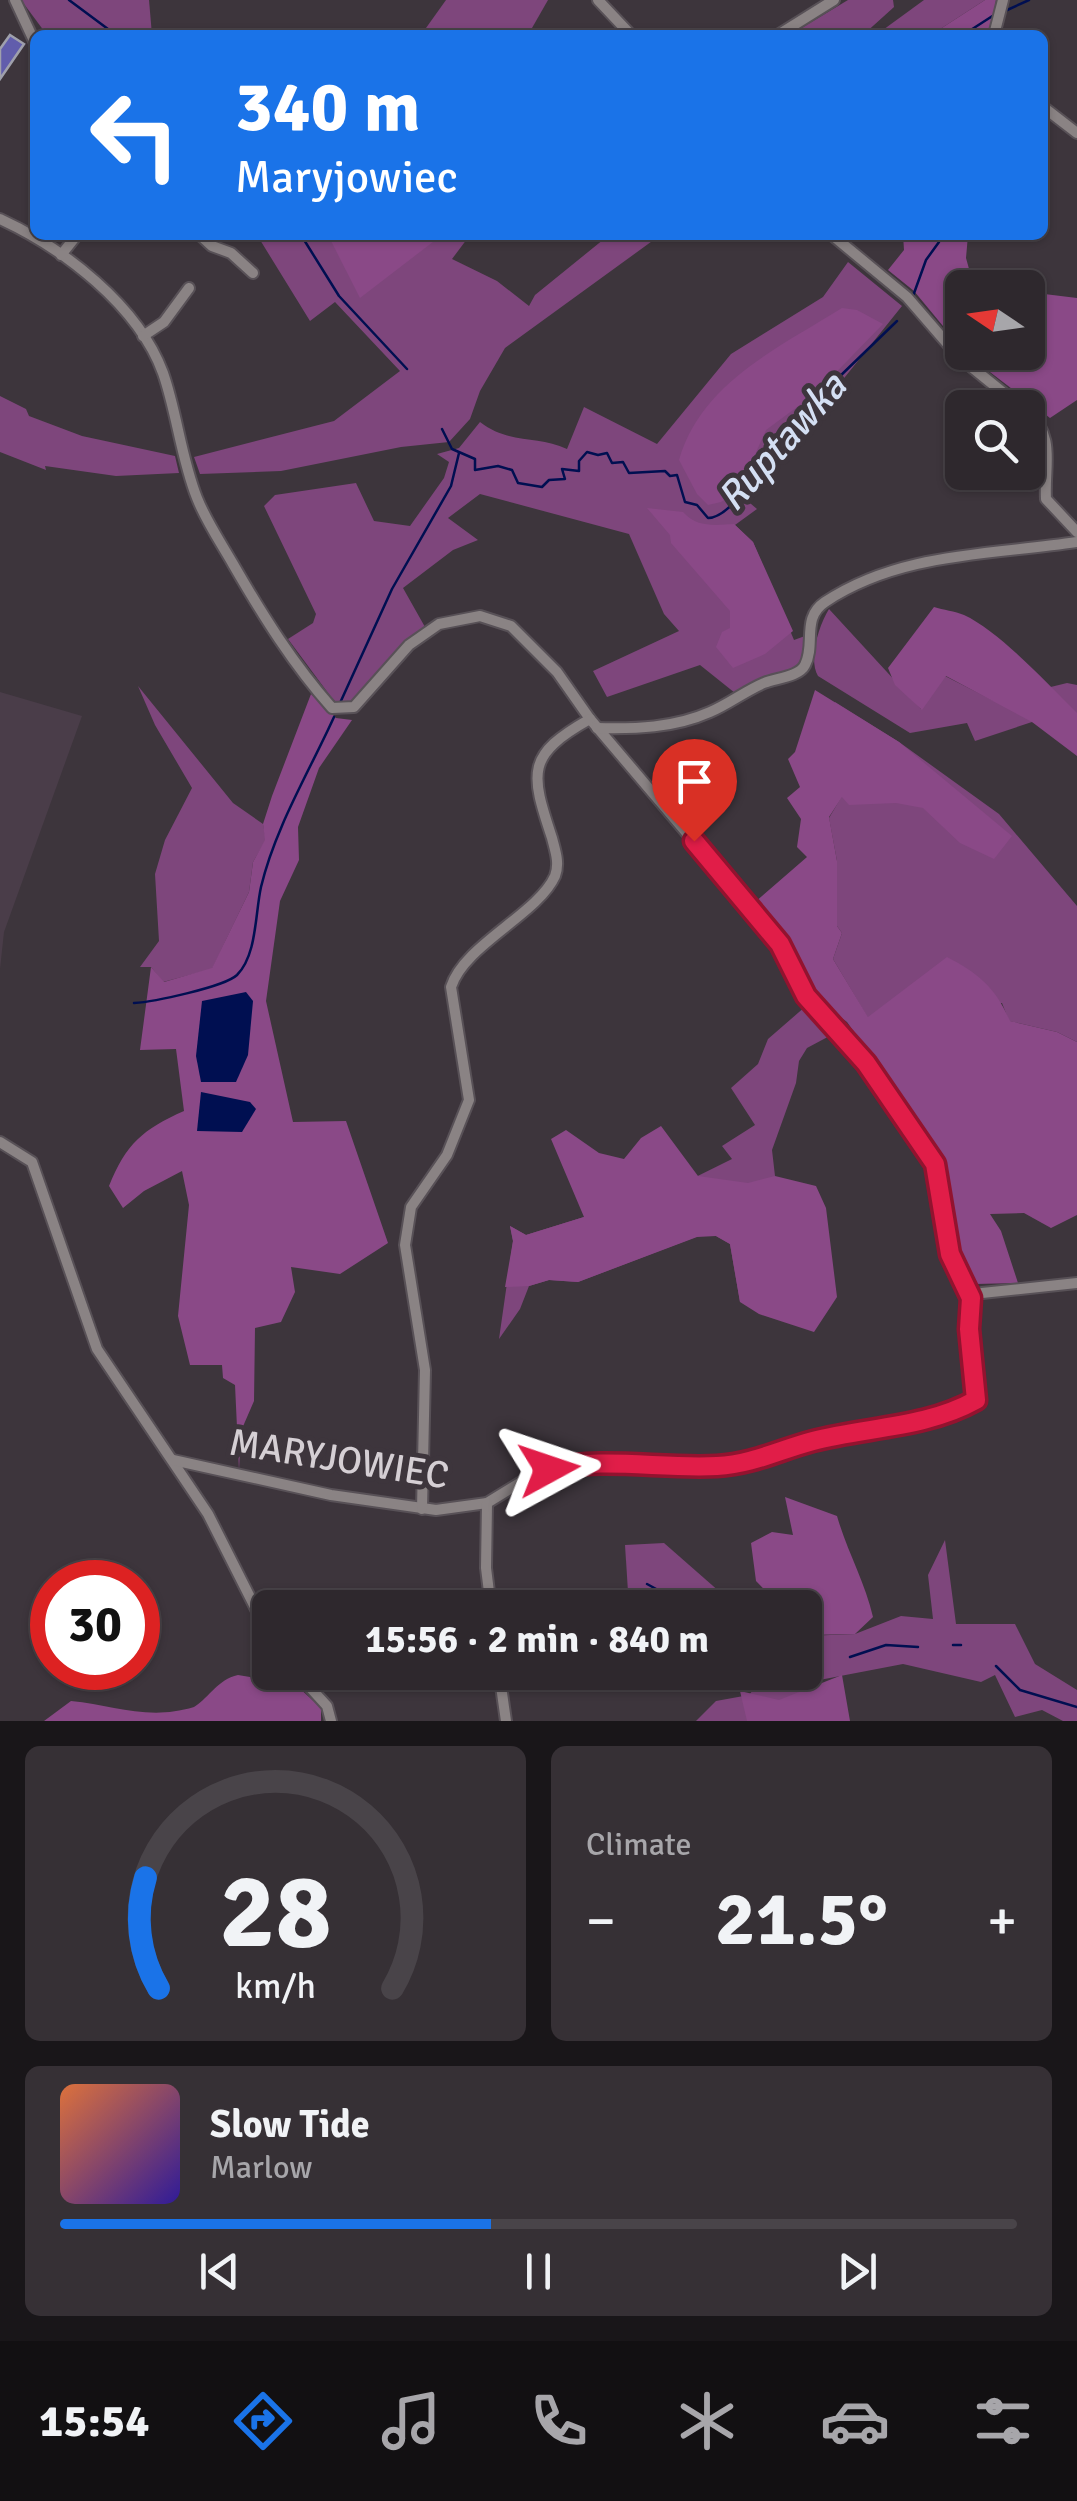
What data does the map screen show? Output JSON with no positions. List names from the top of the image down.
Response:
{
  "streets": {
    "street": ["MARYJOWIEC"]
  },
  "water": ["Ruptawka"],
  "north": "left",
  "page": {
    "turn": ["340 m", "Maryjowiec"],
    "limit": "30",
    "trip": "15:56 · 2 min · 840 m",
    "tile": "Climate",
    "heat": ["−", "21.5°", "+"],
    "song": ["Slow Tide", "Marlow"],
    "tabs": "15:54",
    "gauge": ["28", "km/h"]
  }
}
